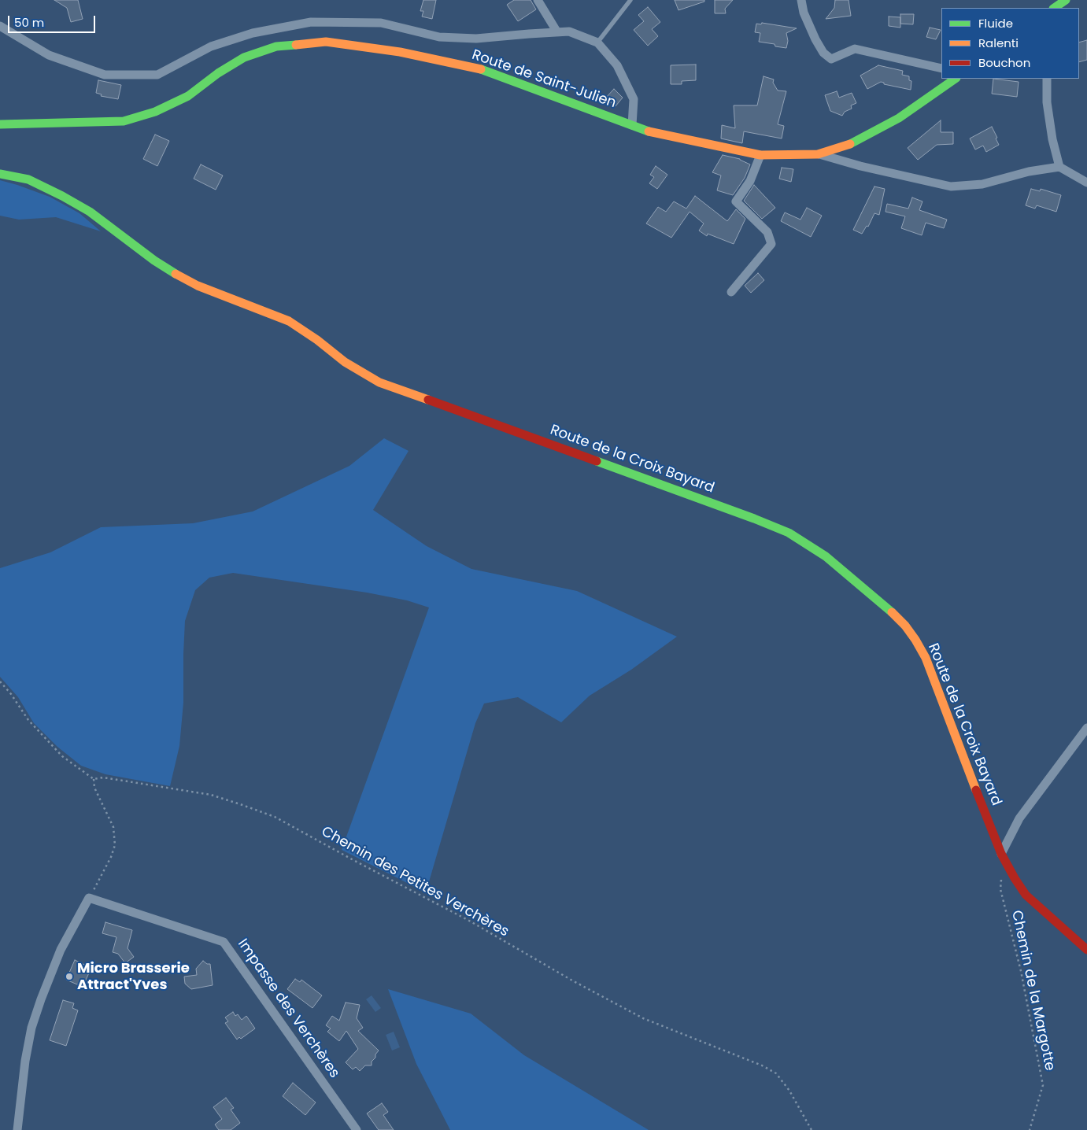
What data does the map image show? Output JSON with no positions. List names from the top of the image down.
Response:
{
  "streets": {
    "main road": ["Route de Saint-Julien", "Route de la Croix Bayard"],
    "street": ["Impasse des Verchères"],
    "path": ["Chemin des Petites Verchères", "Chemin de la Margotte"]
  },
  "places": ["Micro Brasserie Attract'Yves"],
  "legend": ["Fluide", "Ralenti", "Bouchon"],
  "scale_bar": "50 m"
}
